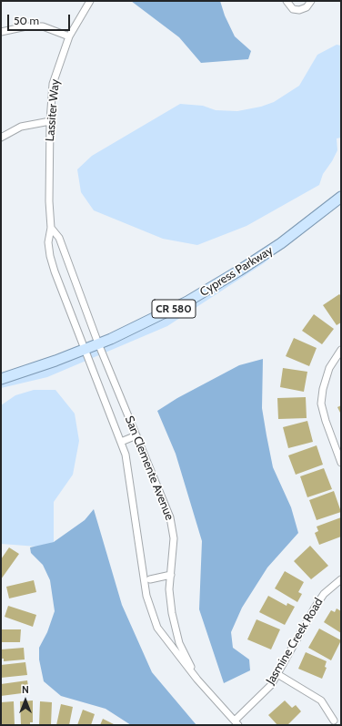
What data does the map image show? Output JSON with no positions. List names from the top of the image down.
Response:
{
  "streets": {
    "main road": ["Cypress Parkway", "CR 580"],
    "street": ["Lassiter Way", "San Clemente Avenue", "Jasmine Creek Road"]
  },
  "crossings": [
    ["Lassiter Way", "Cypress Parkway"],
    ["Lassiter Way", "San Clemente Avenue"],
    ["Cypress Parkway", "San Clemente Avenue"],
    ["San Clemente Avenue", "Jasmine Creek Road"]
  ],
  "scale_bar": "50 m",
  "north": "top"
}
